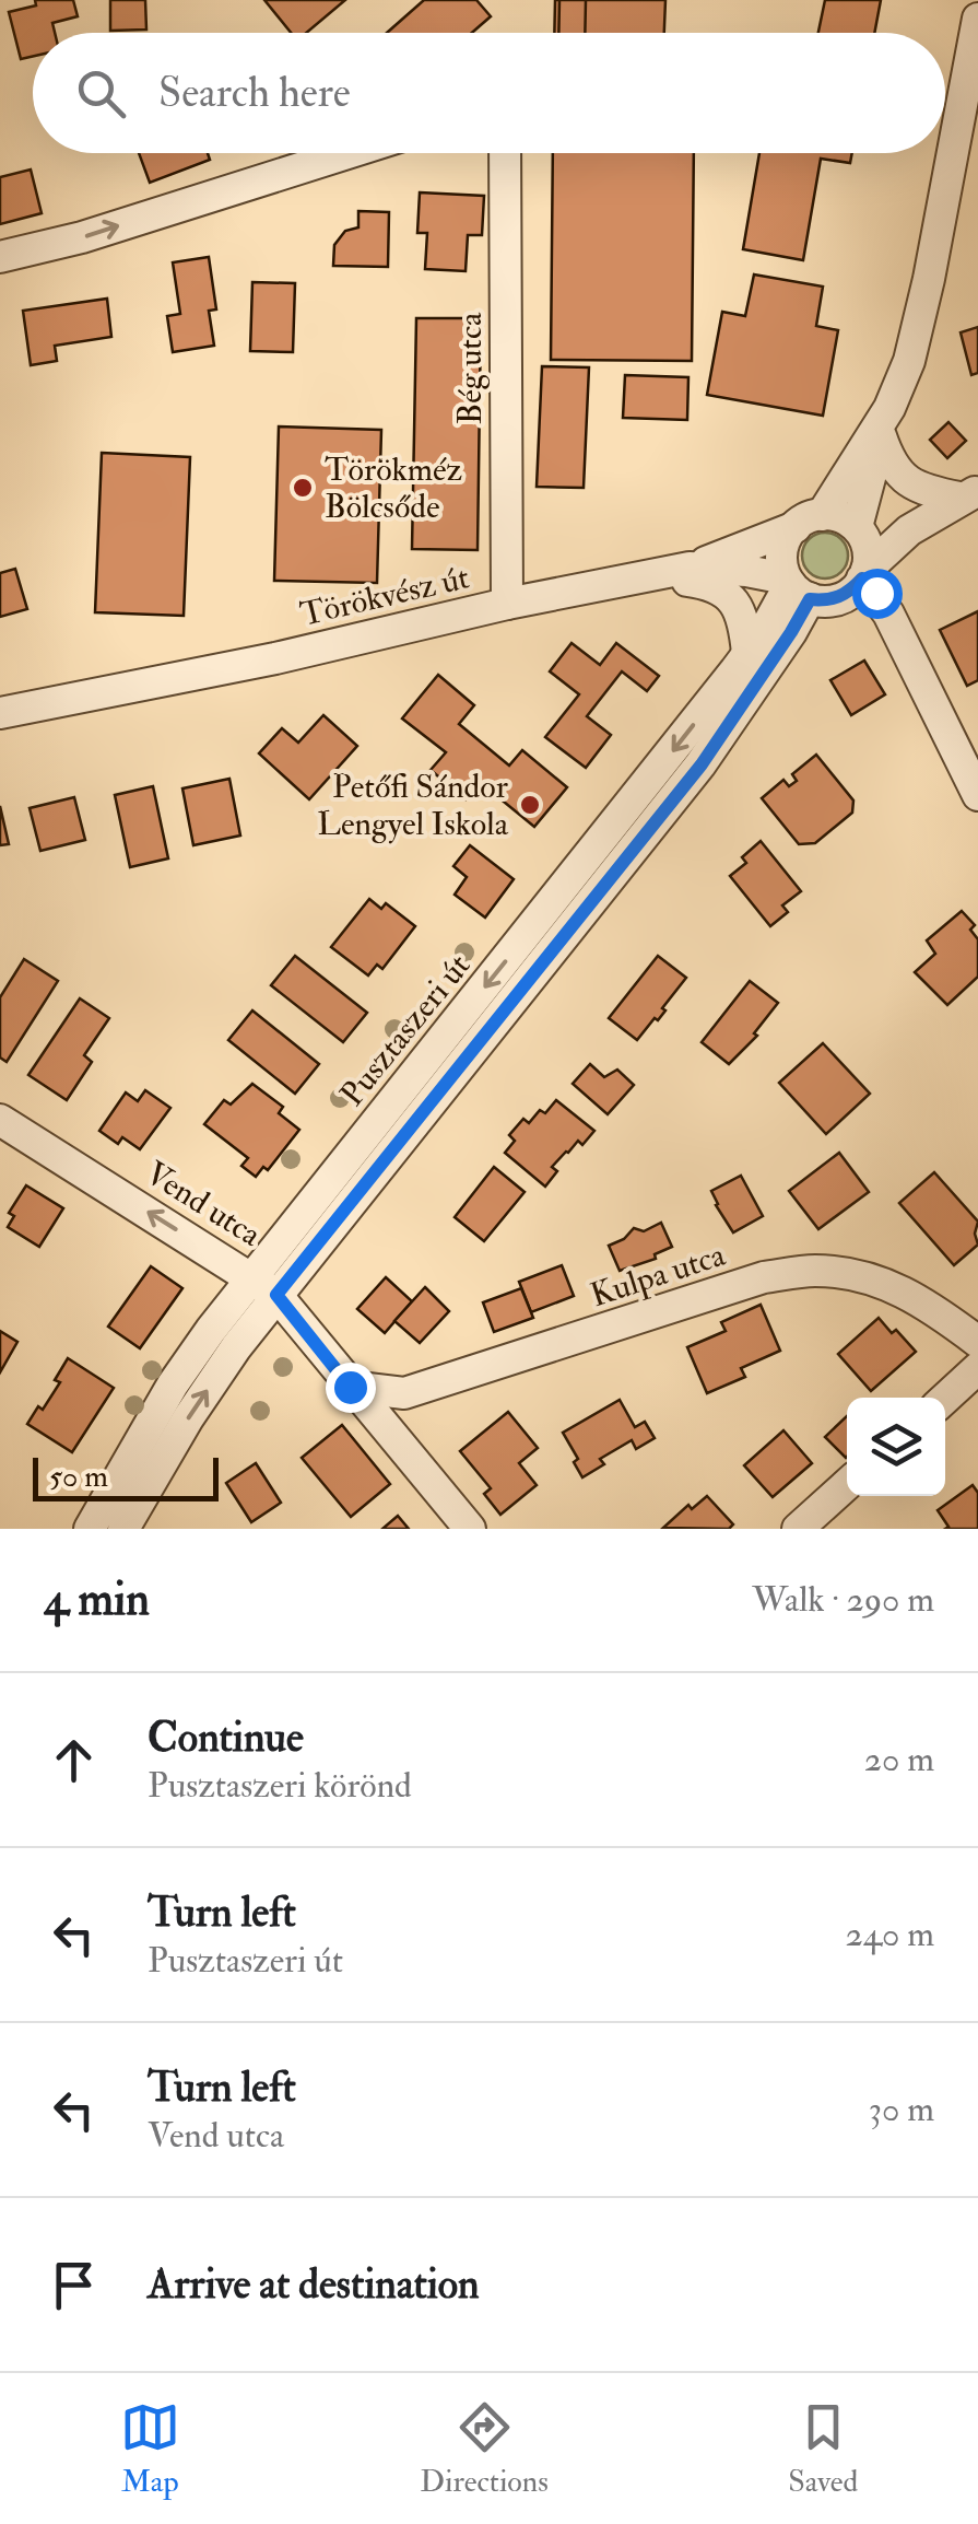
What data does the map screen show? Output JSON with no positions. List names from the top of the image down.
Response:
{
  "streets": {
    "street": [
      "Bég utca",
      "Törökvész út",
      "Pusztaszeri út",
      "Vend utca",
      "Kulpa utca"
    ]
  },
  "crossings": [
    ["Bég utca", "Törökvész út"],
    ["Törökvész út", "Pusztaszeri út"],
    ["Pusztaszeri út", "Vend utca"],
    ["Vend utca", "Kulpa utca"]
  ],
  "one_way": ["Vend utca"],
  "places": ["Törökméz Bölcsőde", "Petőfi Sándor Lengyel Iskola"],
  "scale_bar": "50 m",
  "page": {
    "search": "Search here",
    "scale": "50 m",
    "heading": ["4 min", "Walk · 290 m"],
    "list": [
      ["Continue", "Pusztaszeri körönd", "20 m"],
      ["Turn left", "Pusztaszeri út", "240 m"],
      ["Turn left", "Vend utca", "30 m"],
      "Arrive at destination"
    ],
    "nav": ["Map", "Directions", "Saved"]
  }
}
